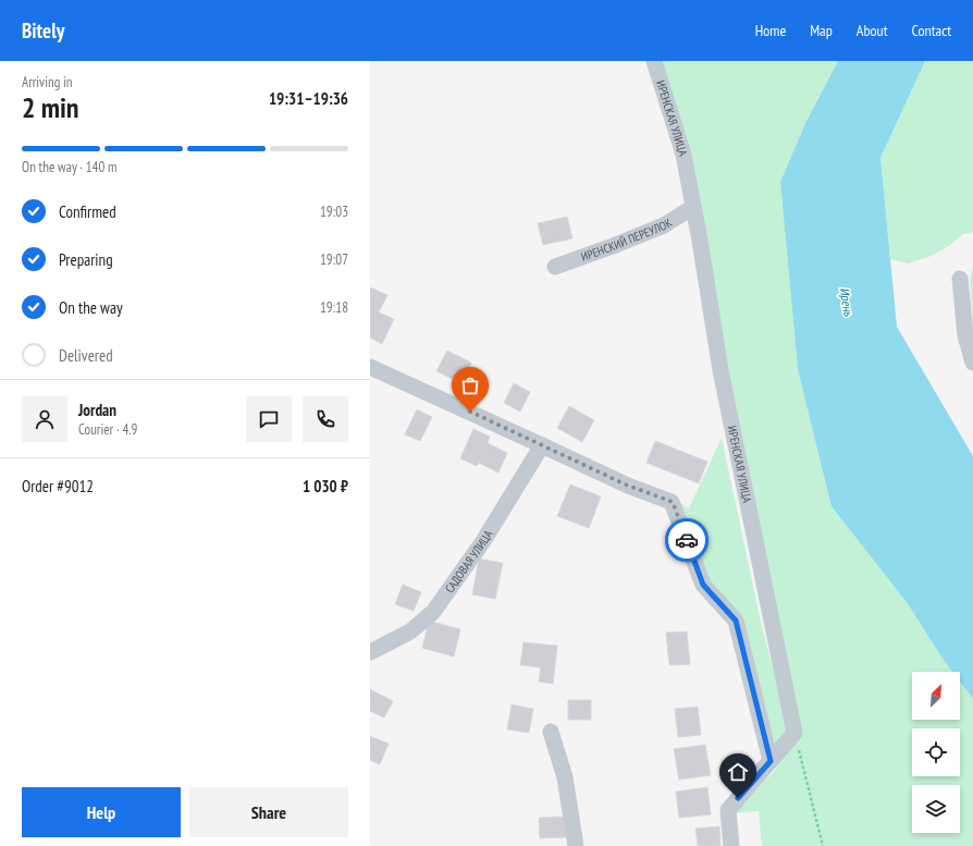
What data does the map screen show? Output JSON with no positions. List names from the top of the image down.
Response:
{
  "streets": {
    "street": ["ИРЕНСКАЯ УЛИЦА", "ИРЕНСКИЙ ПЕРЕУЛОК", "САДОВАЯ УЛИЦА"]
  },
  "crossings": [
    ["ИРЕНСКАЯ УЛИЦА", "ИРЕНСКИЙ ПЕРЕУЛОК"]
  ],
  "water": ["Ирень"],
  "north": "top right",
  "page": {
    "header": "Bitely",
    "nav": [
      "Home",
      "Map",
      "About",
      "Contact"
    ],
    "heading": ["2 min", "Arriving in", "19:31–19:36"],
    "panel": [
      "Jordan",
      "Courier · 4.9",
      "Order #9012",
      "1 030 ₽"
    ],
    "bar": "On the way · 140 m",
    "list": [
      ["Confirmed", "19:03"],
      ["Preparing", "19:07"],
      ["On the way", "19:18"],
      "Delivered"
    ],
    "buttons": ["Help", "Share"]
  }
}
